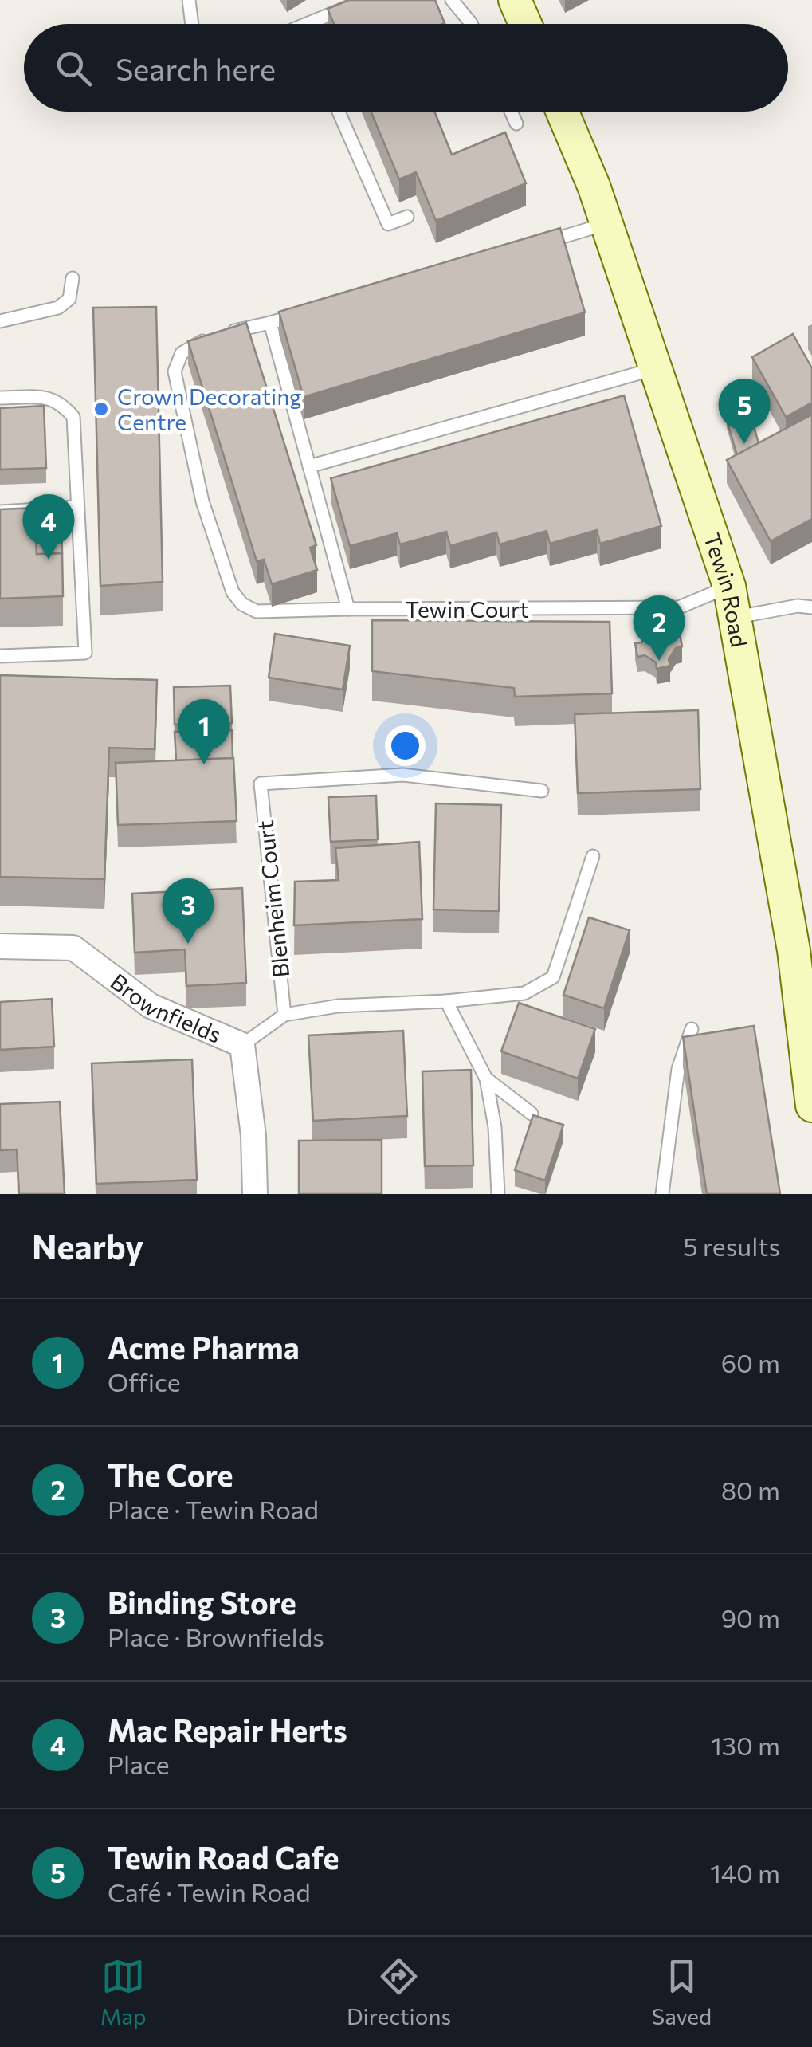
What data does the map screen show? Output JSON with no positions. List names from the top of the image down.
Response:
{
  "streets": {
    "street": ["Tewin Road", "Brownfields"],
    "lane": ["Tewin Court", "Blenheim Court"]
  },
  "crossings": [
    ["Tewin Road", "Tewin Court"]
  ],
  "places": ["Crown Decorating Centre"],
  "page": {
    "search": "Search here",
    "pins": [
      "5",
      "4",
      "2",
      "1",
      "3"
    ],
    "heading": ["Nearby", "5 results"],
    "list": [
      {
        "mark": "1",
        "name": "Acme Pharma",
        "note": "Office",
        "value": "60 m"
      },
      {
        "mark": "2",
        "name": "The Core",
        "note": "Place · Tewin Road",
        "value": "80 m"
      },
      {
        "mark": "3",
        "name": "Binding Store",
        "note": "Place · Brownfields",
        "value": "90 m"
      },
      {
        "mark": "4",
        "name": "Mac Repair Herts",
        "note": "Place",
        "value": "130 m"
      },
      {
        "mark": "5",
        "name": "Tewin Road Cafe",
        "note": "Café · Tewin Road",
        "value": "140 m"
      }
    ],
    "nav": ["Map", "Directions", "Saved"]
  }
}
